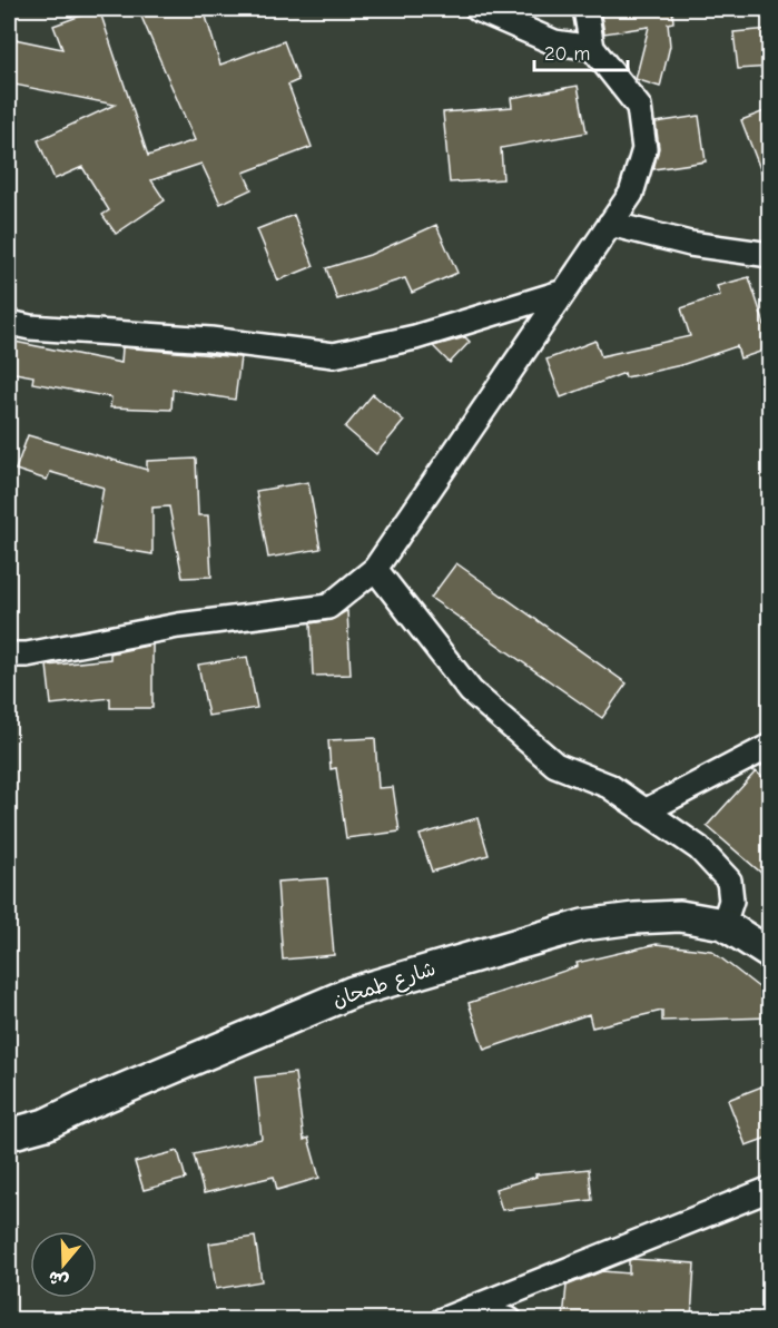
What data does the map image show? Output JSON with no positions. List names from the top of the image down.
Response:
{
  "streets": {
    "street": ["شارع طمحان"]
  },
  "scale_bar": "20 m",
  "north": "bottom"
}
